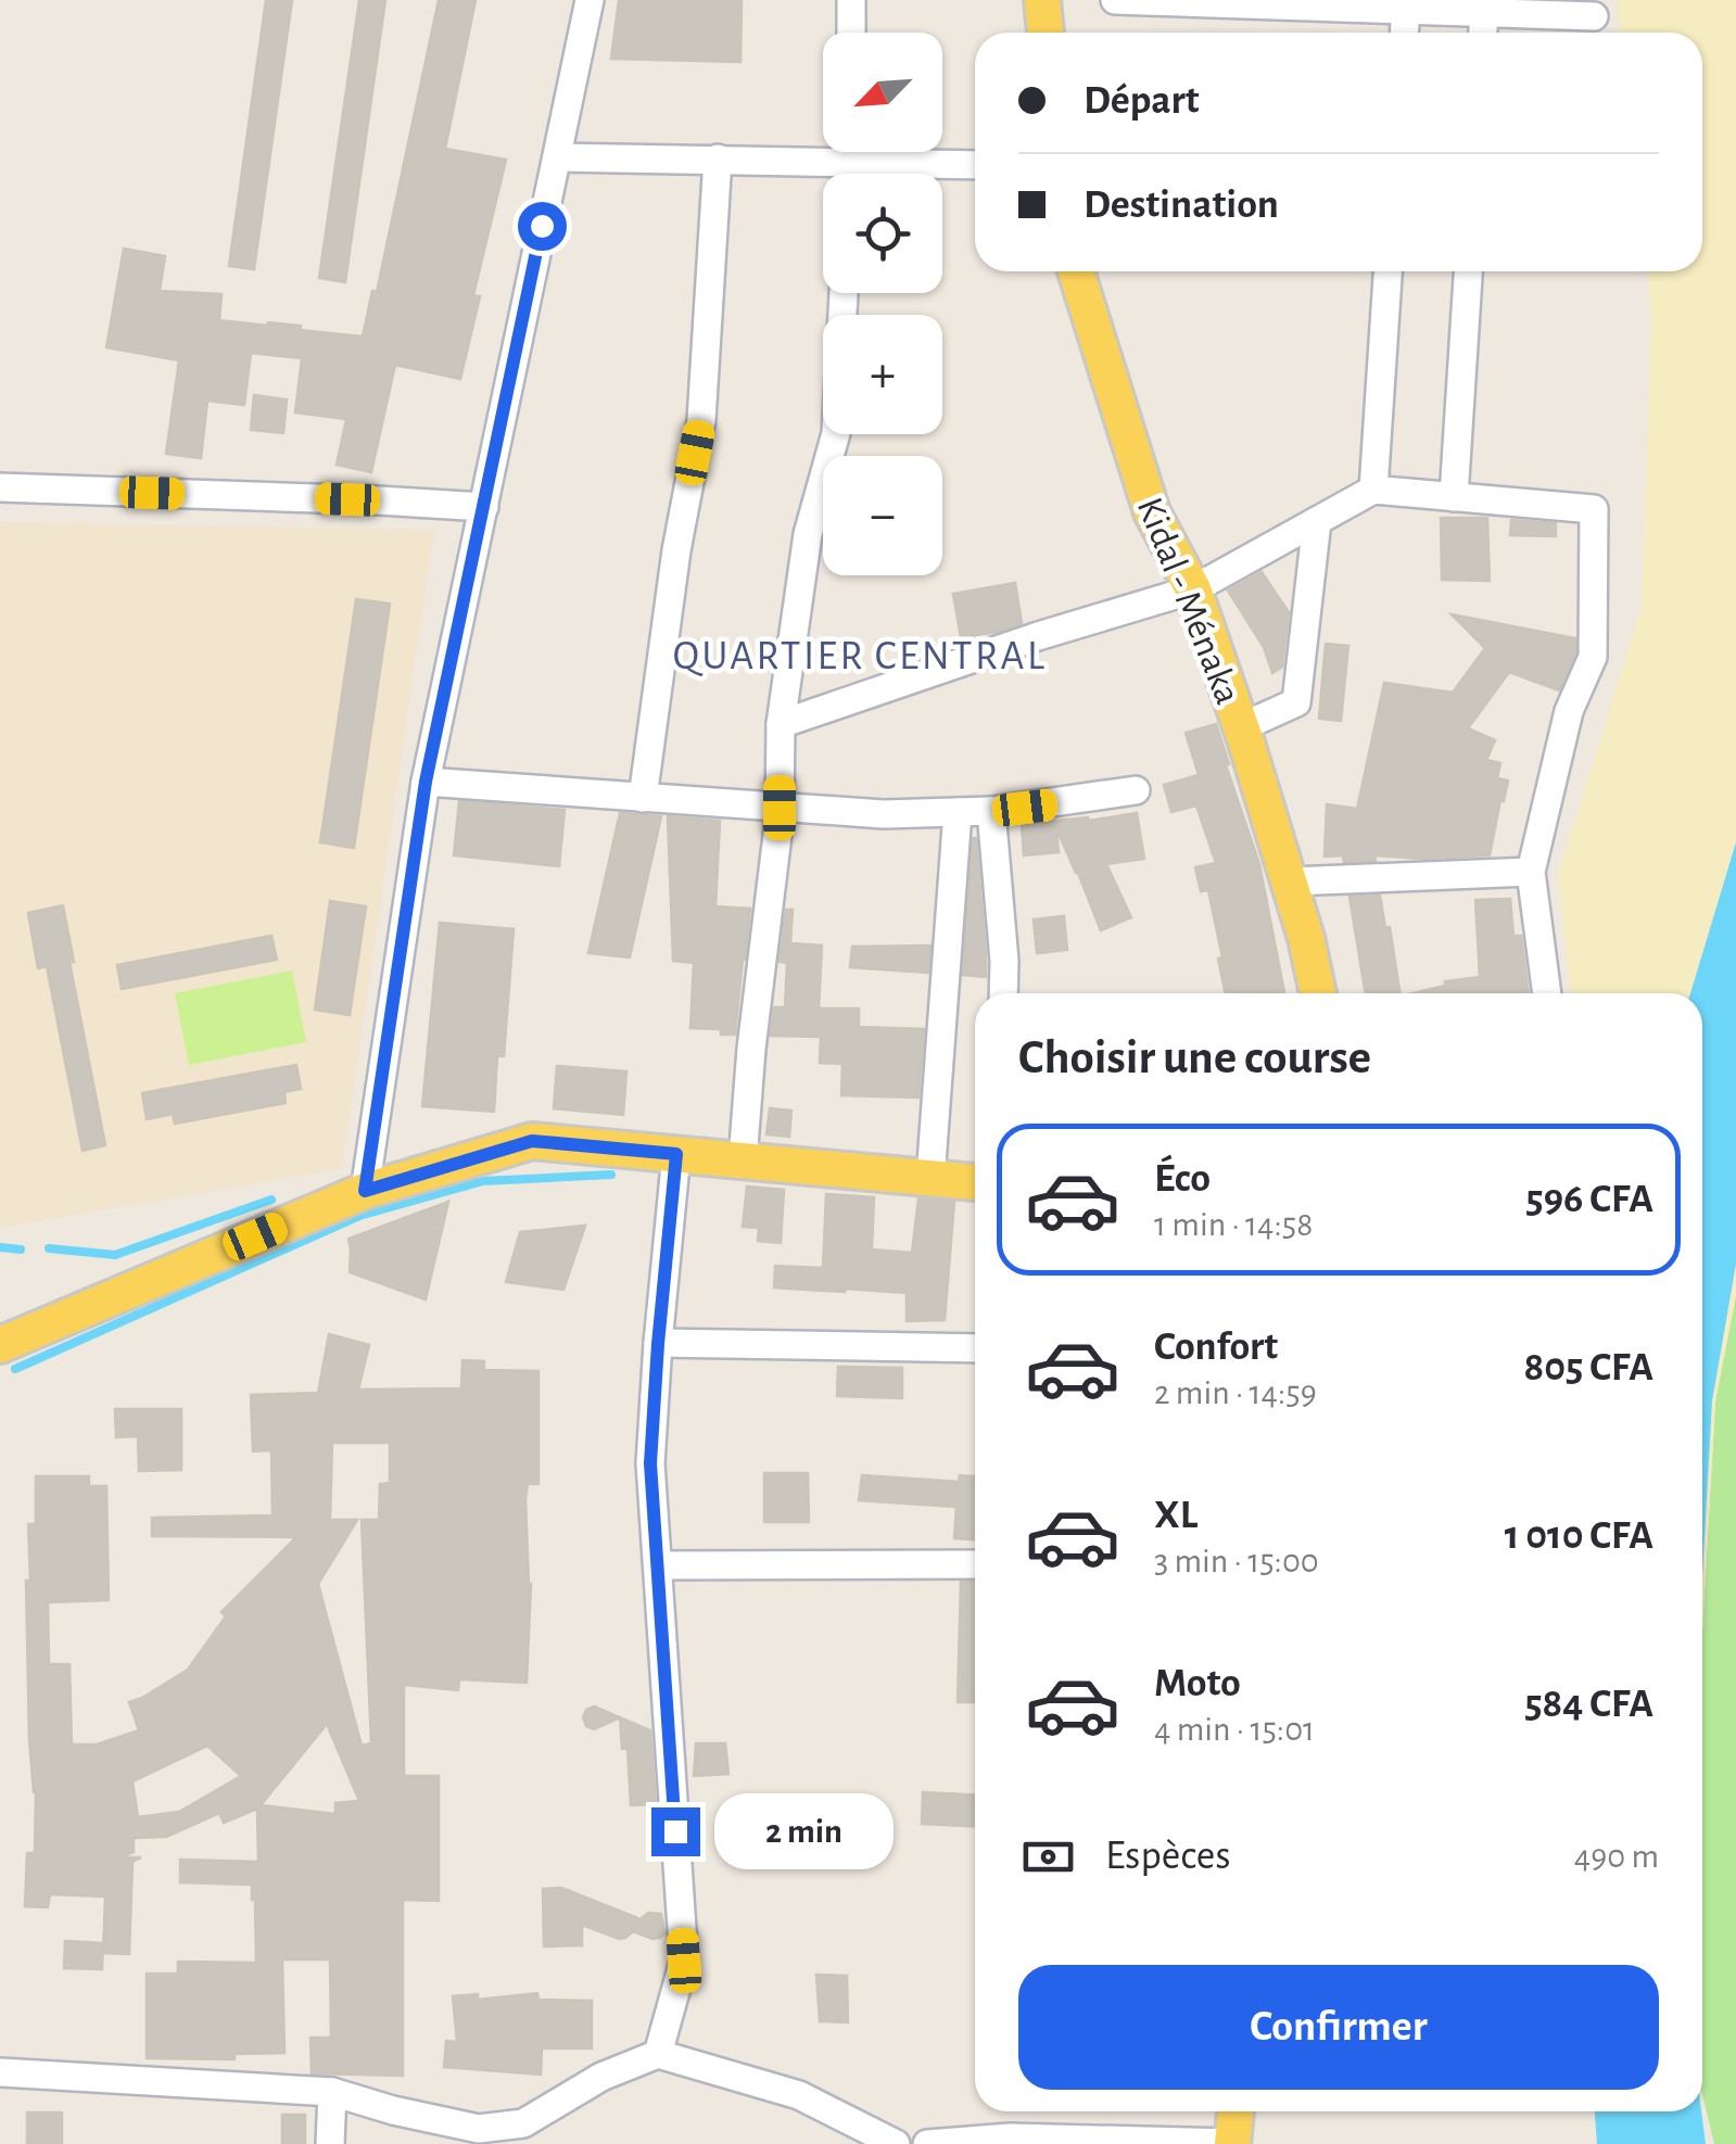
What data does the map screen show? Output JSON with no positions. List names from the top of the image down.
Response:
{
  "streets": {
    "main road": ["Kidal - Ménaka"]
  },
  "districts": ["QUARTIER CENTRAL"],
  "north": "bottom left",
  "page": {
    "map_buttons": ["+", "−"],
    "banner": ["Départ", "Destination"],
    "heading": "Choisir une course",
    "list": [
      {
        "name": "Éco",
        "note": "1 min · 14:58",
        "value": "596 CFA"
      },
      {
        "name": "Confort",
        "note": "2 min · 14:59",
        "value": "805 CFA"
      },
      {
        "name": "XL",
        "note": "3 min · 15:00",
        "value": "1 010 CFA"
      },
      {
        "name": "Moto",
        "note": "4 min · 15:01",
        "value": "584 CFA"
      }
    ],
    "bubble": "2 min",
    "pay": ["Espèces", "490 m"],
    "buttons": "Confirmer"
  }
}
